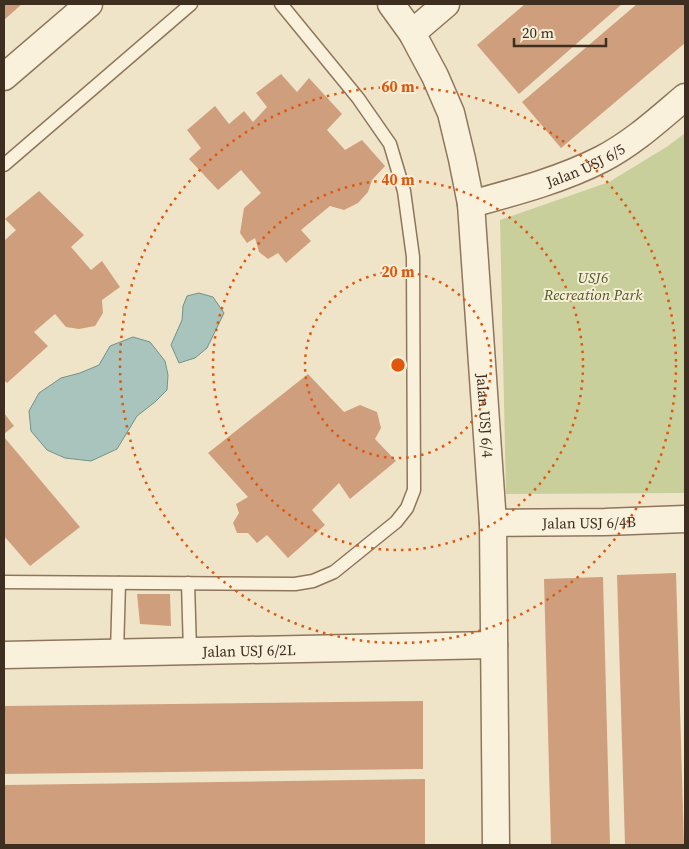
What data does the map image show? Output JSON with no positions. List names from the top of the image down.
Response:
{
  "streets": {
    "street": [
      "Jalan USJ 6/5",
      "Jalan USJ 6/4",
      "Jalan USJ 6/4B",
      "Jalan USJ 6/2L"
    ]
  },
  "crossings": [
    ["Jalan USJ 6/5", "Jalan USJ 6/4"],
    ["Jalan USJ 6/4", "Jalan USJ 6/4B"],
    ["Jalan USJ 6/4", "Jalan USJ 6/2L"]
  ],
  "parks": ["USJ6 Recreation Park"],
  "scale_bar": "20 m",
  "rings": ["60 m", "40 m", "20 m"]
}
